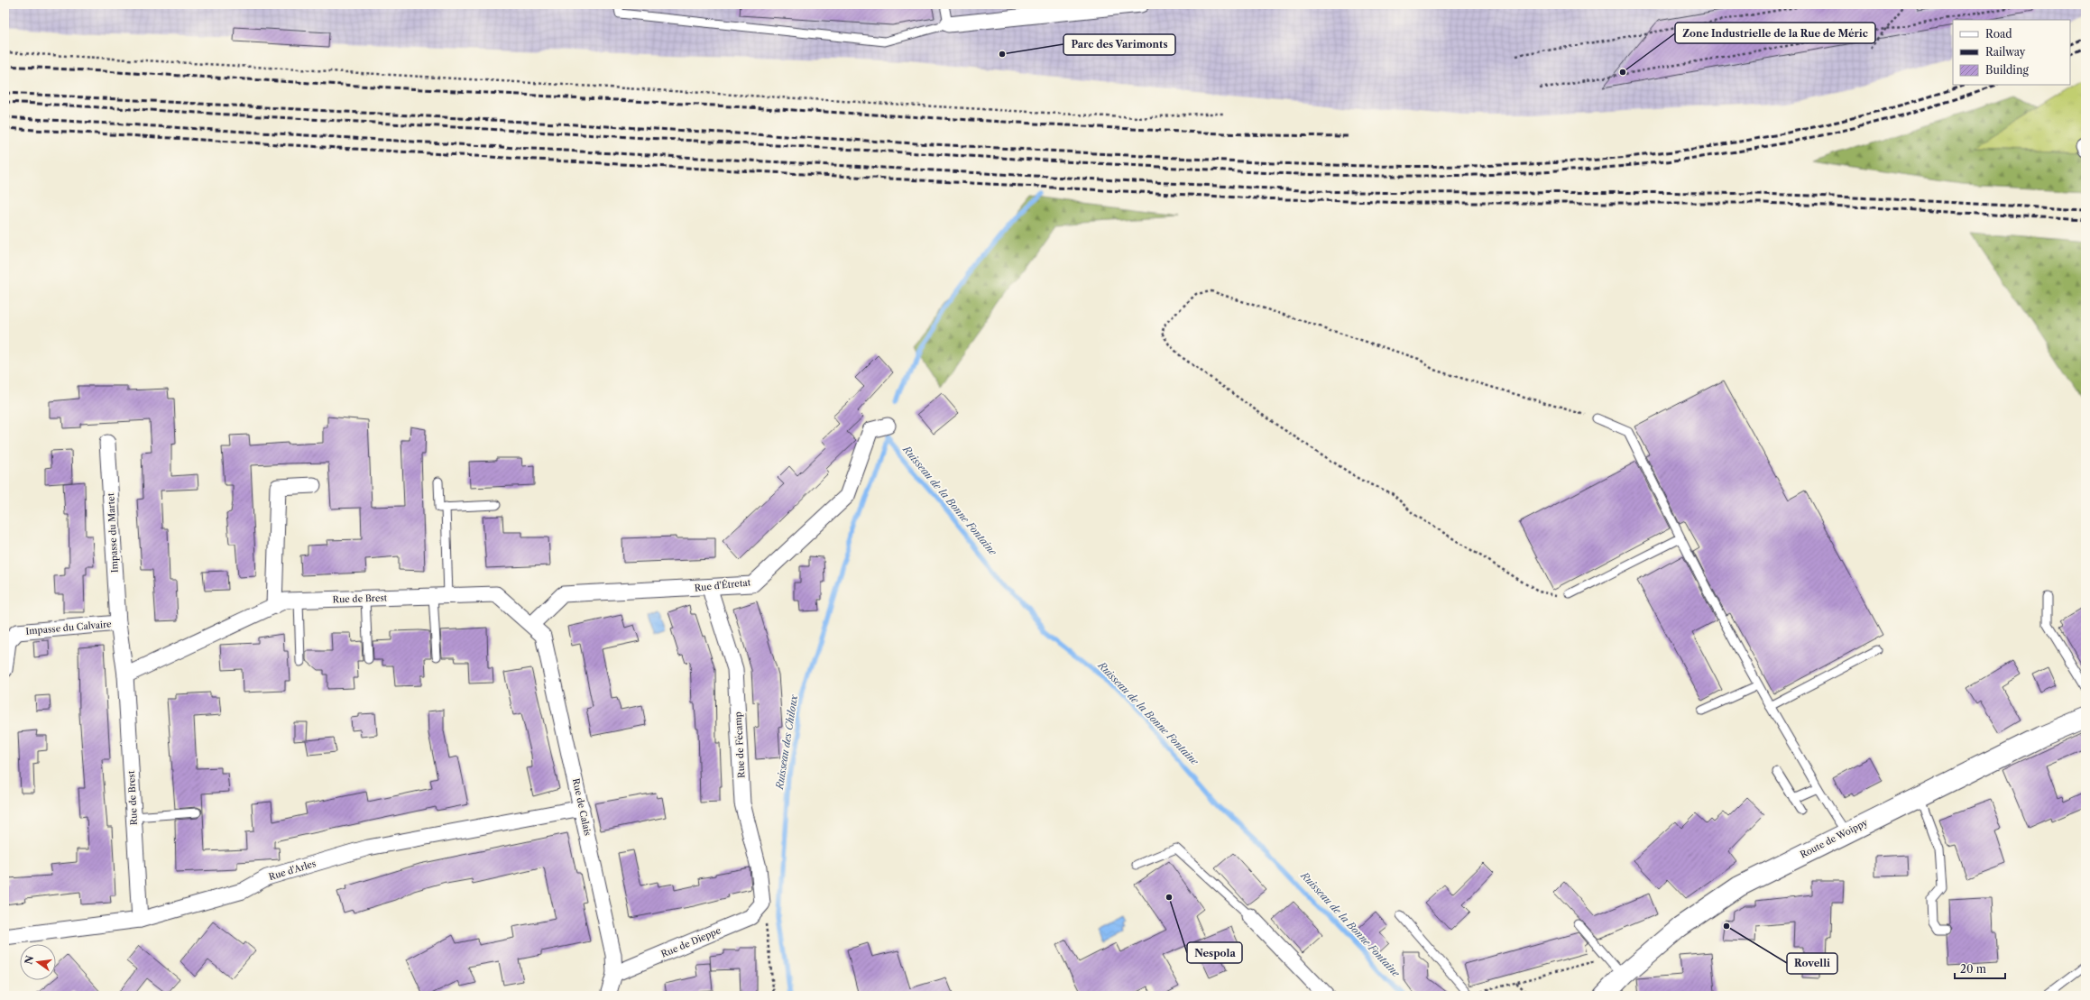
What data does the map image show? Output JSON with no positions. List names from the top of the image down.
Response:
{
  "streets": {
    "street": [
      "Impasse du Martet",
      "Rue d'Étretat",
      "Rue de Brest",
      "Impasse du Calvaire",
      "Rue de Fécamp",
      "Rue de Calais",
      "Route de Woippy",
      "Rue d'Arles",
      "Rue de Dieppe"
    ]
  },
  "crossings": [
    ["Impasse du Martet", "Rue de Brest"],
    ["Impasse du Martet", "Impasse du Calvaire"],
    ["Rue d'Étretat", "Rue de Brest"],
    ["Rue d'Étretat", "Rue de Fécamp"],
    ["Rue d'Étretat", "Rue de Calais"],
    ["Rue de Brest", "Impasse du Calvaire"],
    ["Rue de Brest", "Rue de Calais"],
    ["Rue de Brest", "Rue d'Arles"],
    ["Rue de Fécamp", "Rue de Dieppe"],
    ["Rue de Calais", "Rue d'Arles"],
    ["Rue de Calais", "Rue de Dieppe"]
  ],
  "water": ["Ruisseau de la Bonne Fontaine", "Ruisseau des Chiloux"],
  "places": [
    "Parc des Varimonts",
    "Zone Industrielle de la Rue de Méric",
    "Nespola",
    "Rovelli"
  ],
  "legend": ["Road", "Railway", "Building"],
  "scale_bar": "20 m",
  "north": "left"
}
